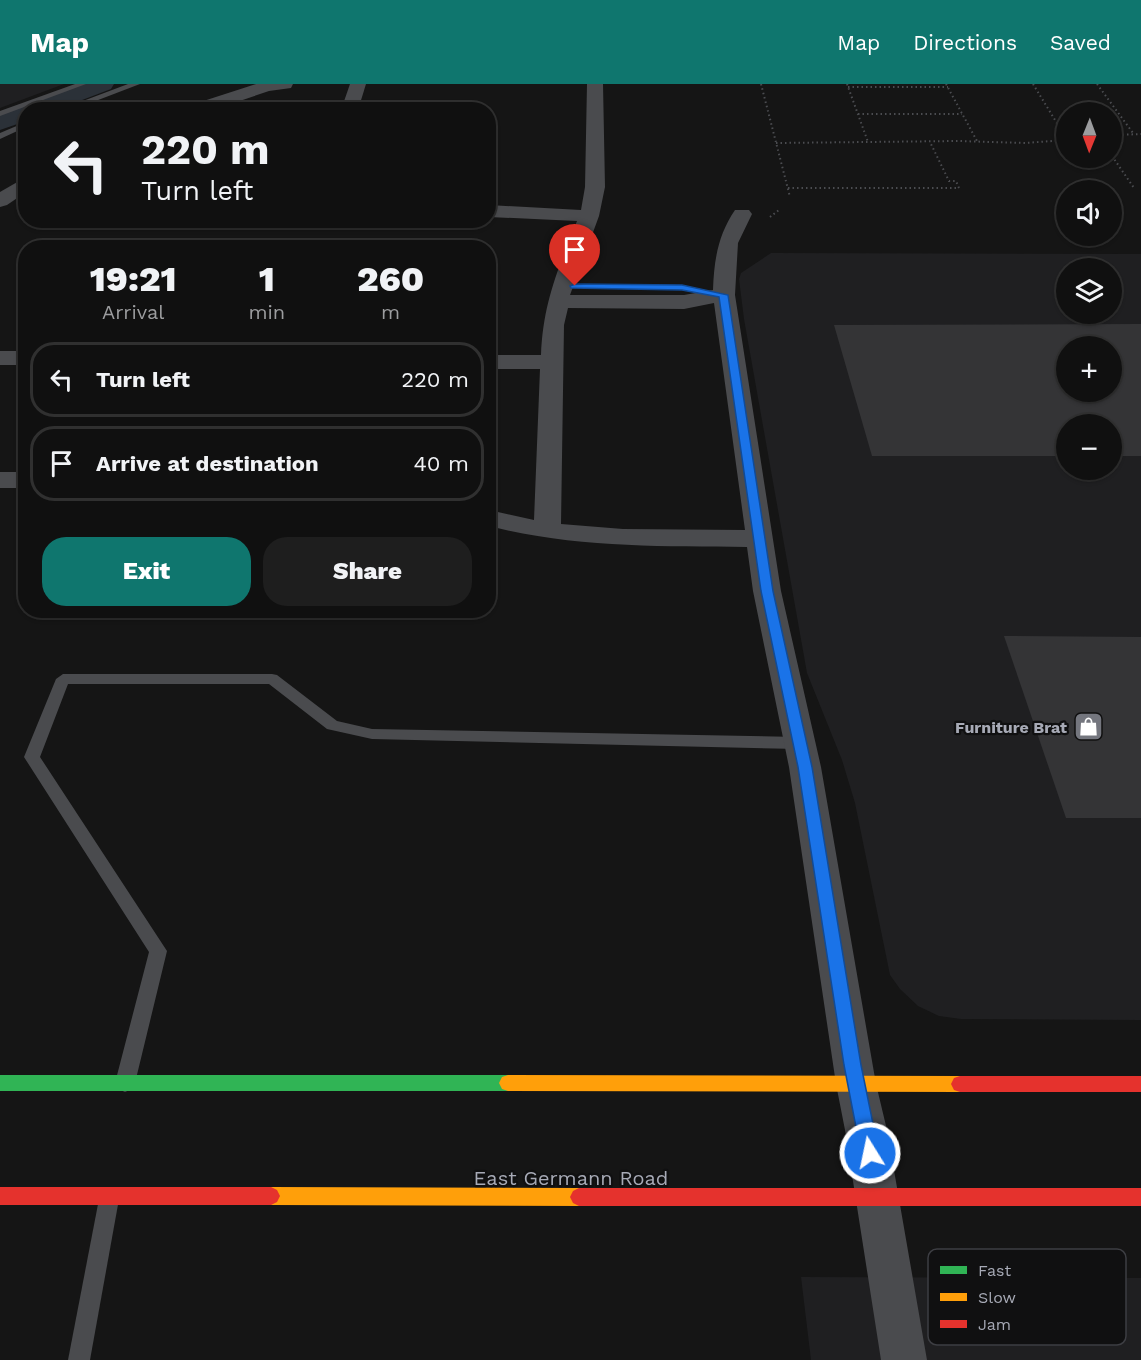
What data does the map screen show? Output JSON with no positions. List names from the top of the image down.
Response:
{
  "streets": {
    "main road": ["East Germann Road"]
  },
  "places": {
    "shop": ["Furniture Brat"]
  },
  "legend": ["Fast", "Slow", "Jam"],
  "north": "bottom",
  "page": {
    "header": "Map",
    "nav": ["Map", "Directions", "Saved"],
    "map_buttons": ["+", "−"],
    "turn": ["220 m", "Turn left"],
    "eta": [
      "19:21",
      "Arrival",
      "1",
      "min",
      "260",
      "m"
    ],
    "list": [
      {
        "name": "Turn left",
        "value": "220 m"
      },
      {
        "name": "Arrive at destination",
        "value": "40 m"
      }
    ],
    "buttons": ["Exit", "Share"]
  }
}
